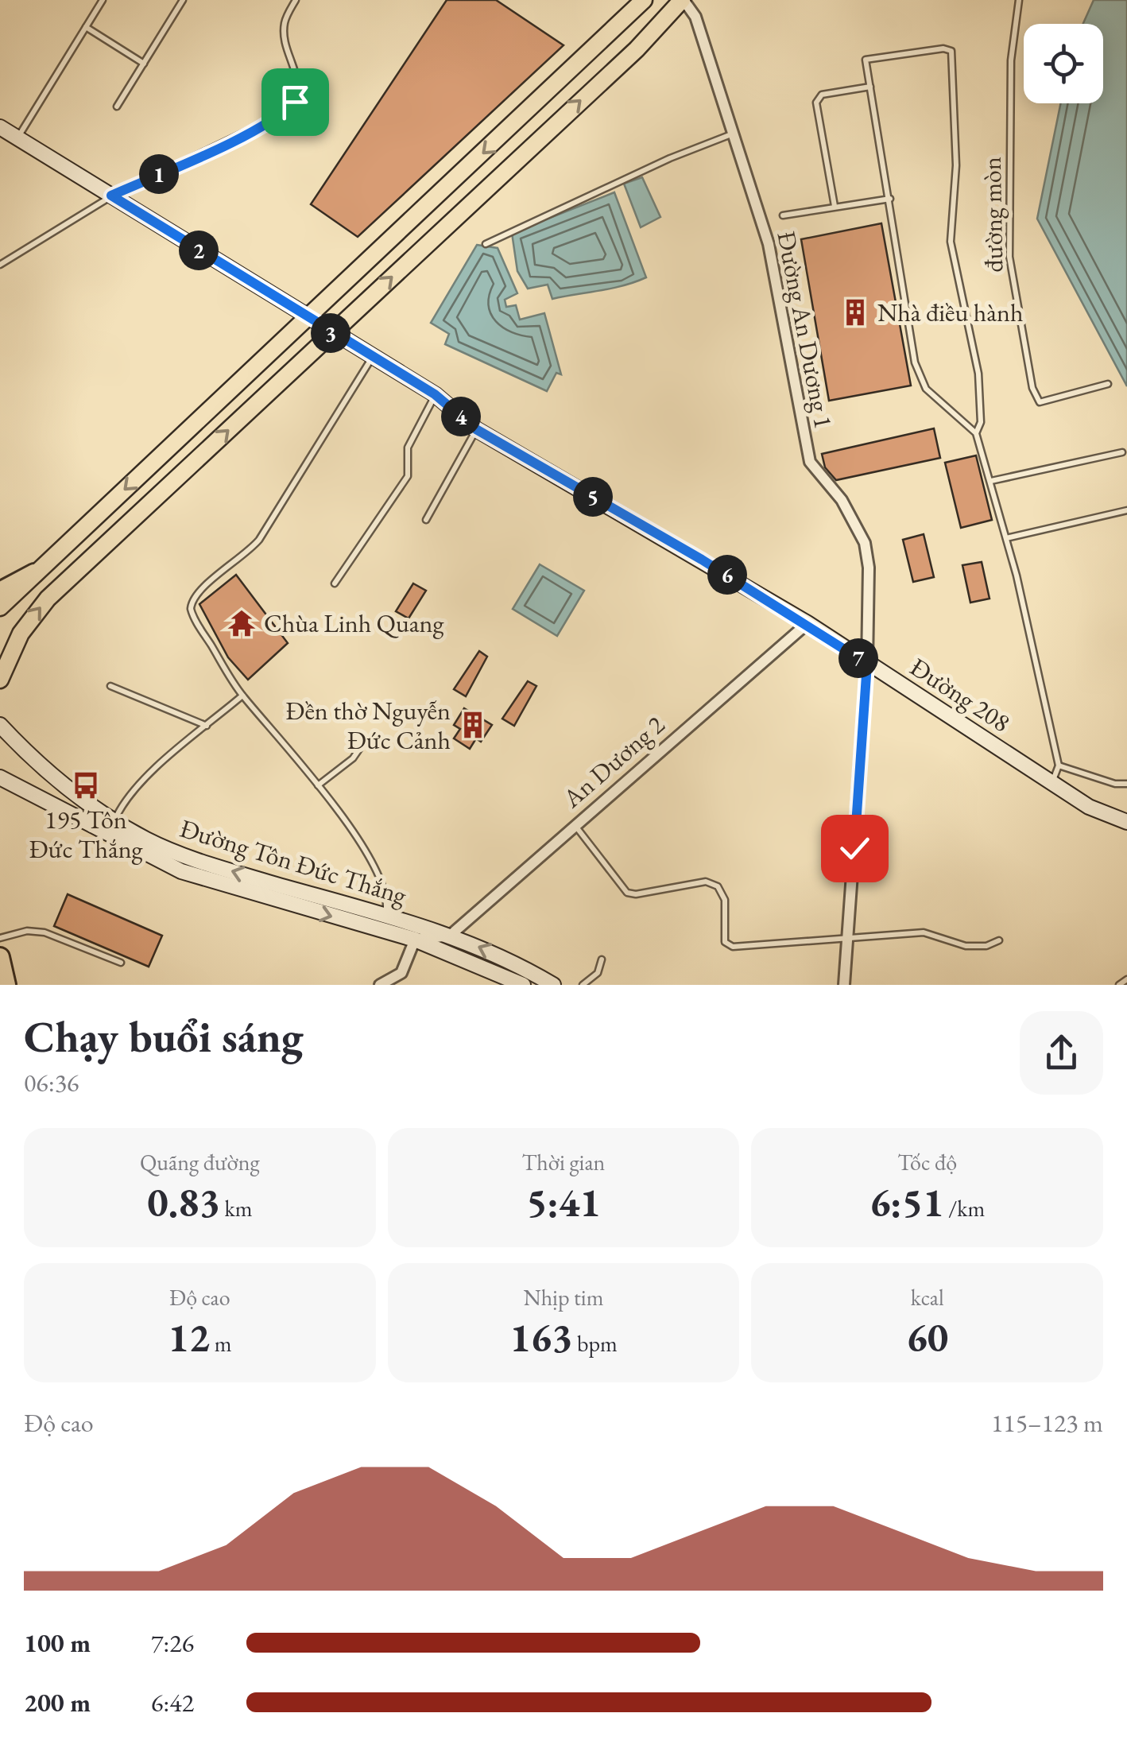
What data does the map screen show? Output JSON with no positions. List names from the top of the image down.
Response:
{
  "streets": {
    "street": [
      "Đường An Dương 1",
      "Đường 208",
      "An Dương 2",
      "Đường Tôn Đức Thắng"
    ],
    "lane": ["đường mòn"]
  },
  "crossings": [
    ["Đường An Dương 1", "Đường 208"],
    ["Đường 208", "An Dương 2"],
    ["An Dương 2", "Đường Tôn Đức Thắng"]
  ],
  "places": {
    "building": ["Nhà điều hành", "Đền thờ Nguyễn Đức Cảnh"],
    "temple": ["Chùa Linh Quang"],
    "bus stop": ["195 Tôn Đức Thắng"]
  },
  "page": {
    "pins": [
      "1",
      "2",
      "3",
      "4",
      "5",
      "6",
      "7"
    ],
    "heading": ["Chạy buổi sáng", "06:36"],
    "stats": [
      ["Quãng đường", "0.83 km"],
      ["Thời gian", "5:41"],
      ["Tốc độ", "6:51 /km"],
      ["Độ cao", "12 m"],
      ["Nhịp tim", "163 bpm"],
      ["kcal", "60"]
    ],
    "chart": ["Độ cao", "115–123 m"],
    "list": [
      {
        "name": "100 m",
        "note": "7:26"
      },
      {
        "name": "200 m",
        "note": "6:42"
      }
    ]
  }
}
